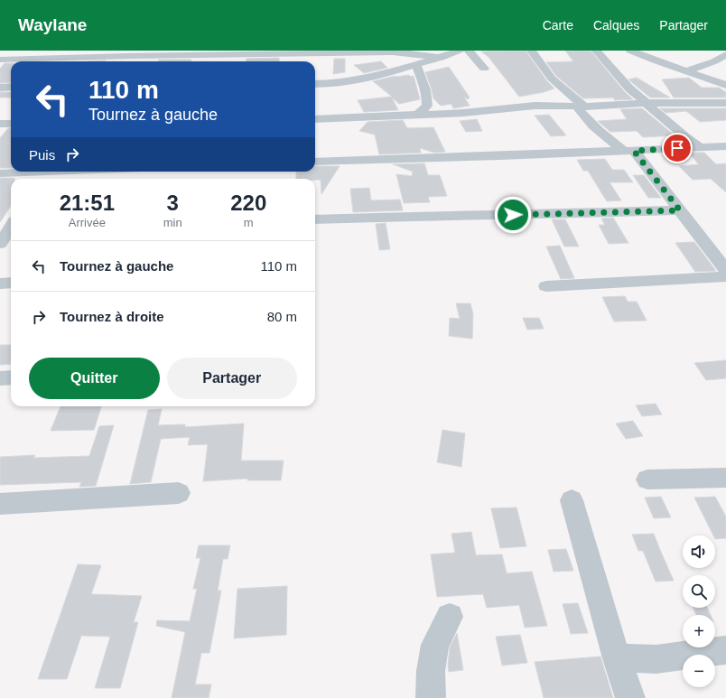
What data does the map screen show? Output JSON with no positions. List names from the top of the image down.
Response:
{
  "page": {
    "header": "Waylane",
    "nav": ["Carte", "Calques", "Partager"],
    "turn": ["110 m", "Tournez à gauche"],
    "then": "Puis",
    "eta": [
      "21:51",
      "Arrivée",
      "3",
      "min",
      "220",
      "m"
    ],
    "list": [
      {
        "name": "Tournez à gauche",
        "value": "110 m"
      },
      {
        "name": "Tournez à droite",
        "value": "80 m"
      }
    ],
    "buttons": ["Quitter", "Partager"],
    "map_buttons": ["+", "−"]
  }
}
